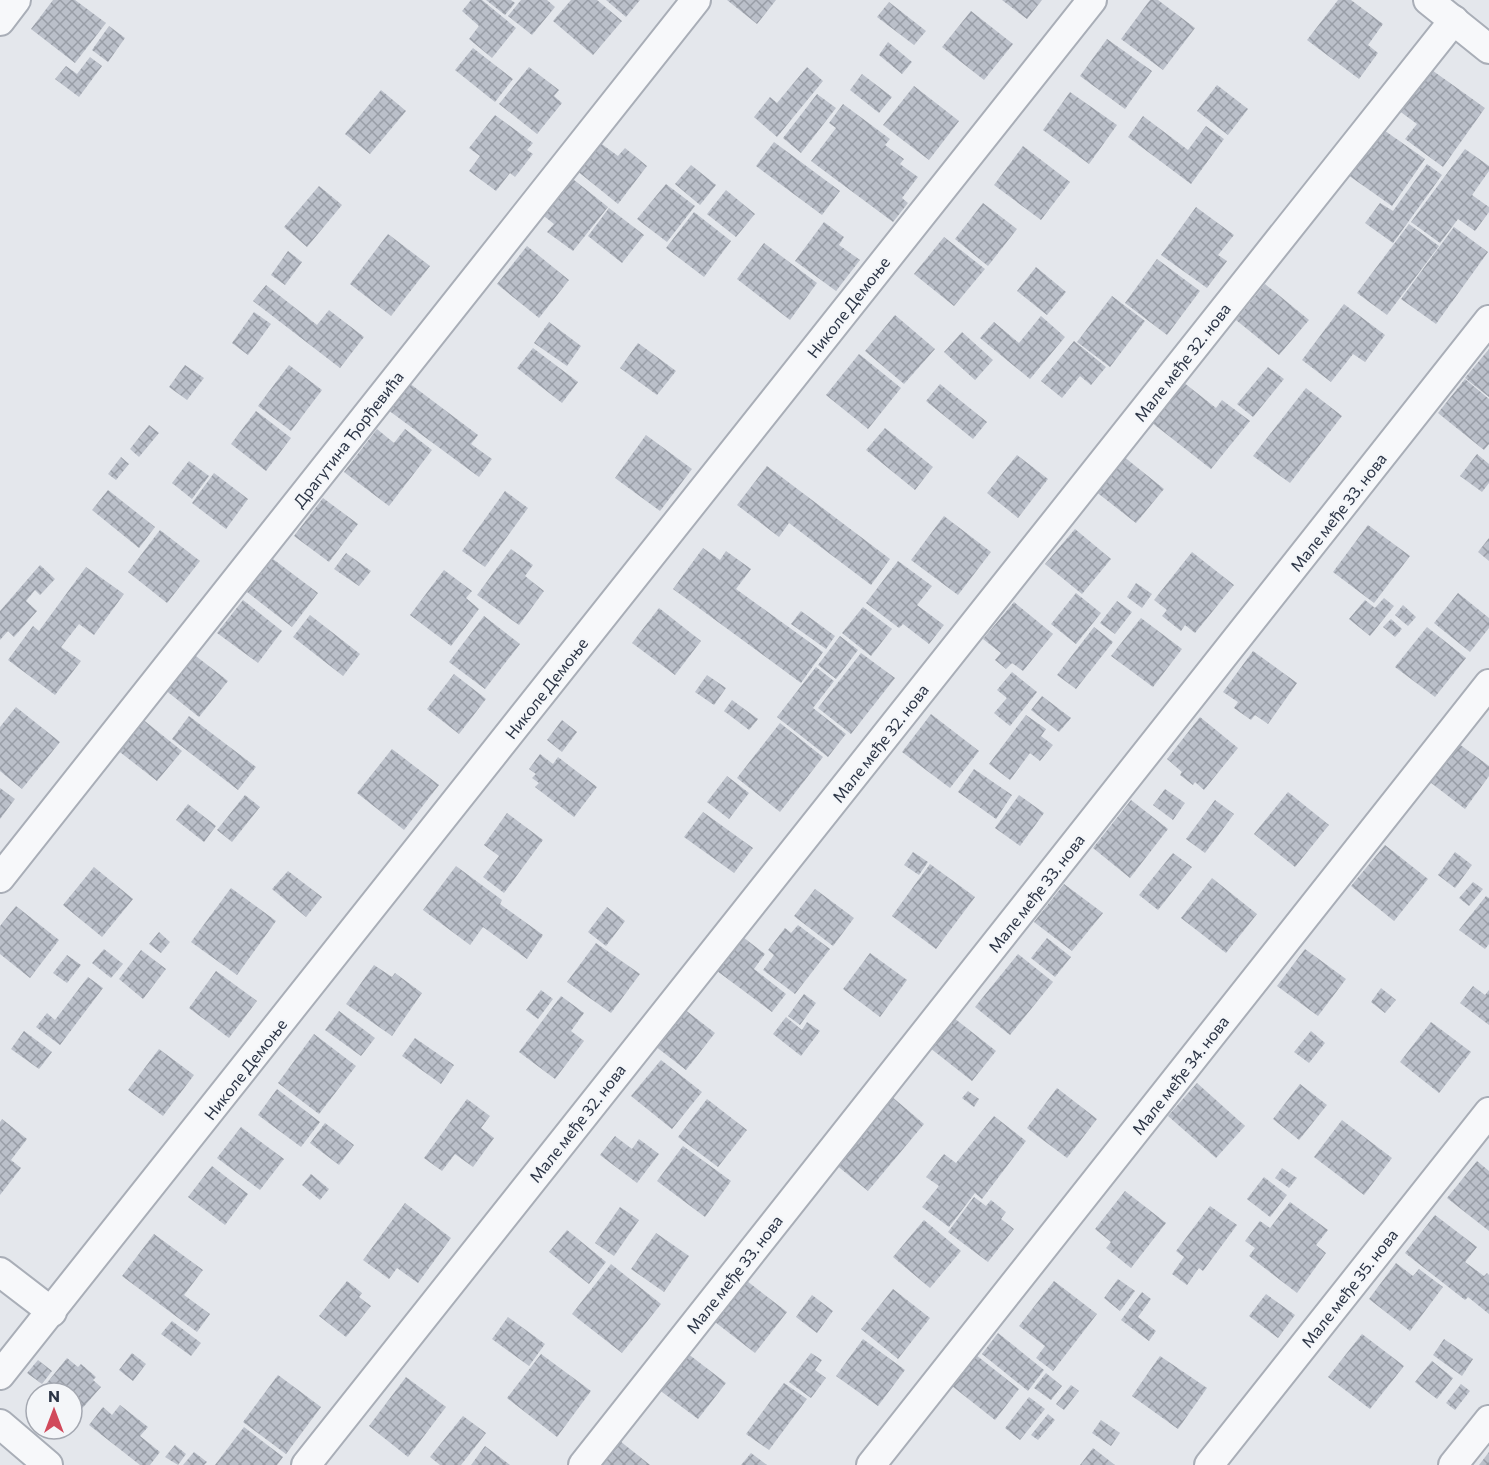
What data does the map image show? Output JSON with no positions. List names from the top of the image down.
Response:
{
  "streets": {
    "street": [
      "Николе Демоње",
      "Мале међе 32. нова",
      "Драгутина Ђорђевића",
      "Мале међе 33. нова",
      "Мале међе 34. нова",
      "Мале међе 35. нова"
    ]
  },
  "north": "top"
}
